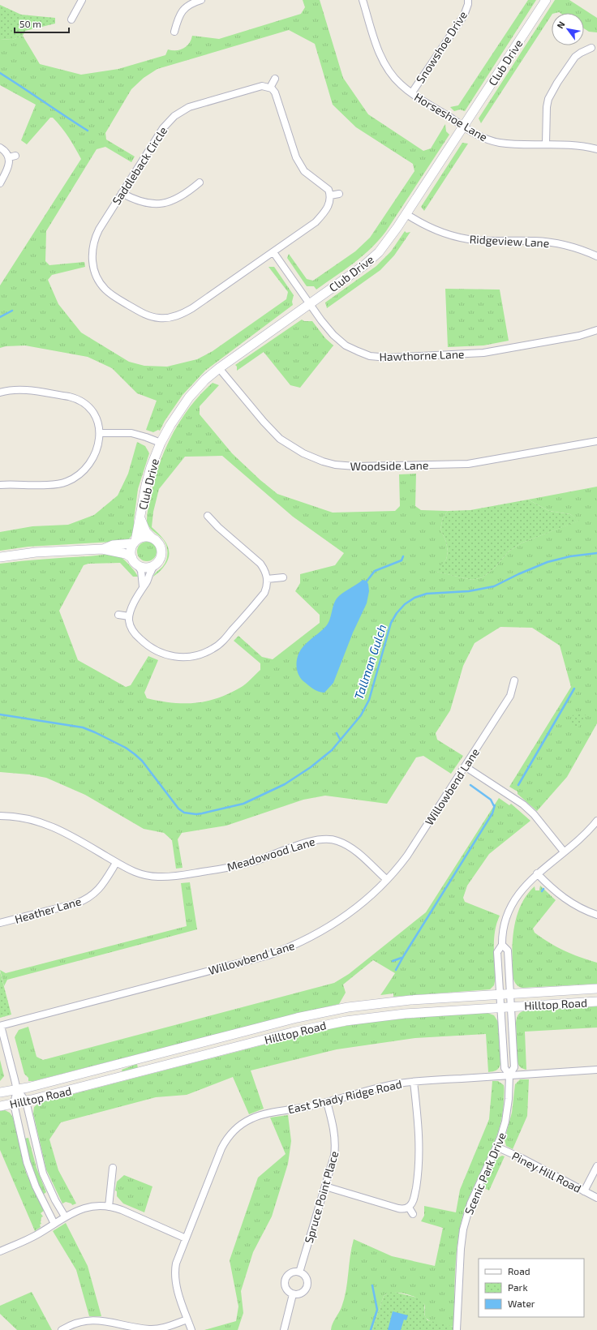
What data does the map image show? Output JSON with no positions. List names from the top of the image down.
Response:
{
  "streets": {
    "main road": ["Club Drive", "Hilltop Road"],
    "street": [
      "Snowshoe Drive",
      "Horseshoe Lane",
      "Saddleback Circle",
      "Ridgeview Lane",
      "Hawthorne Lane",
      "Woodside Lane",
      "Willowbend Lane",
      "Meadowood Lane",
      "Heather Lane",
      "East Shady Ridge Road",
      "Piney Hill Road",
      "Scenic Park Drive",
      "Spruce Point Place"
    ]
  },
  "crossings": [
    ["Snowshoe Drive", "Horseshoe Lane"],
    ["Club Drive", "Horseshoe Lane"],
    ["Club Drive", "Ridgeview Lane"],
    ["Club Drive", "Hawthorne Lane"],
    ["Club Drive", "Woodside Lane"],
    ["Saddleback Circle", "Hawthorne Lane"],
    ["Willowbend Lane", "Meadowood Lane"],
    ["Meadowood Lane", "Heather Lane"],
    ["Hilltop Road", "Scenic Park Drive"],
    ["East Shady Ridge Road", "Scenic Park Drive"],
    ["East Shady Ridge Road", "Spruce Point Place"],
    ["Piney Hill Road", "Scenic Park Drive"]
  ],
  "water": ["Tallman Gulch"],
  "legend": ["Road", "Park", "Water"],
  "scale_bar": "50 m",
  "north": "top left"
}
